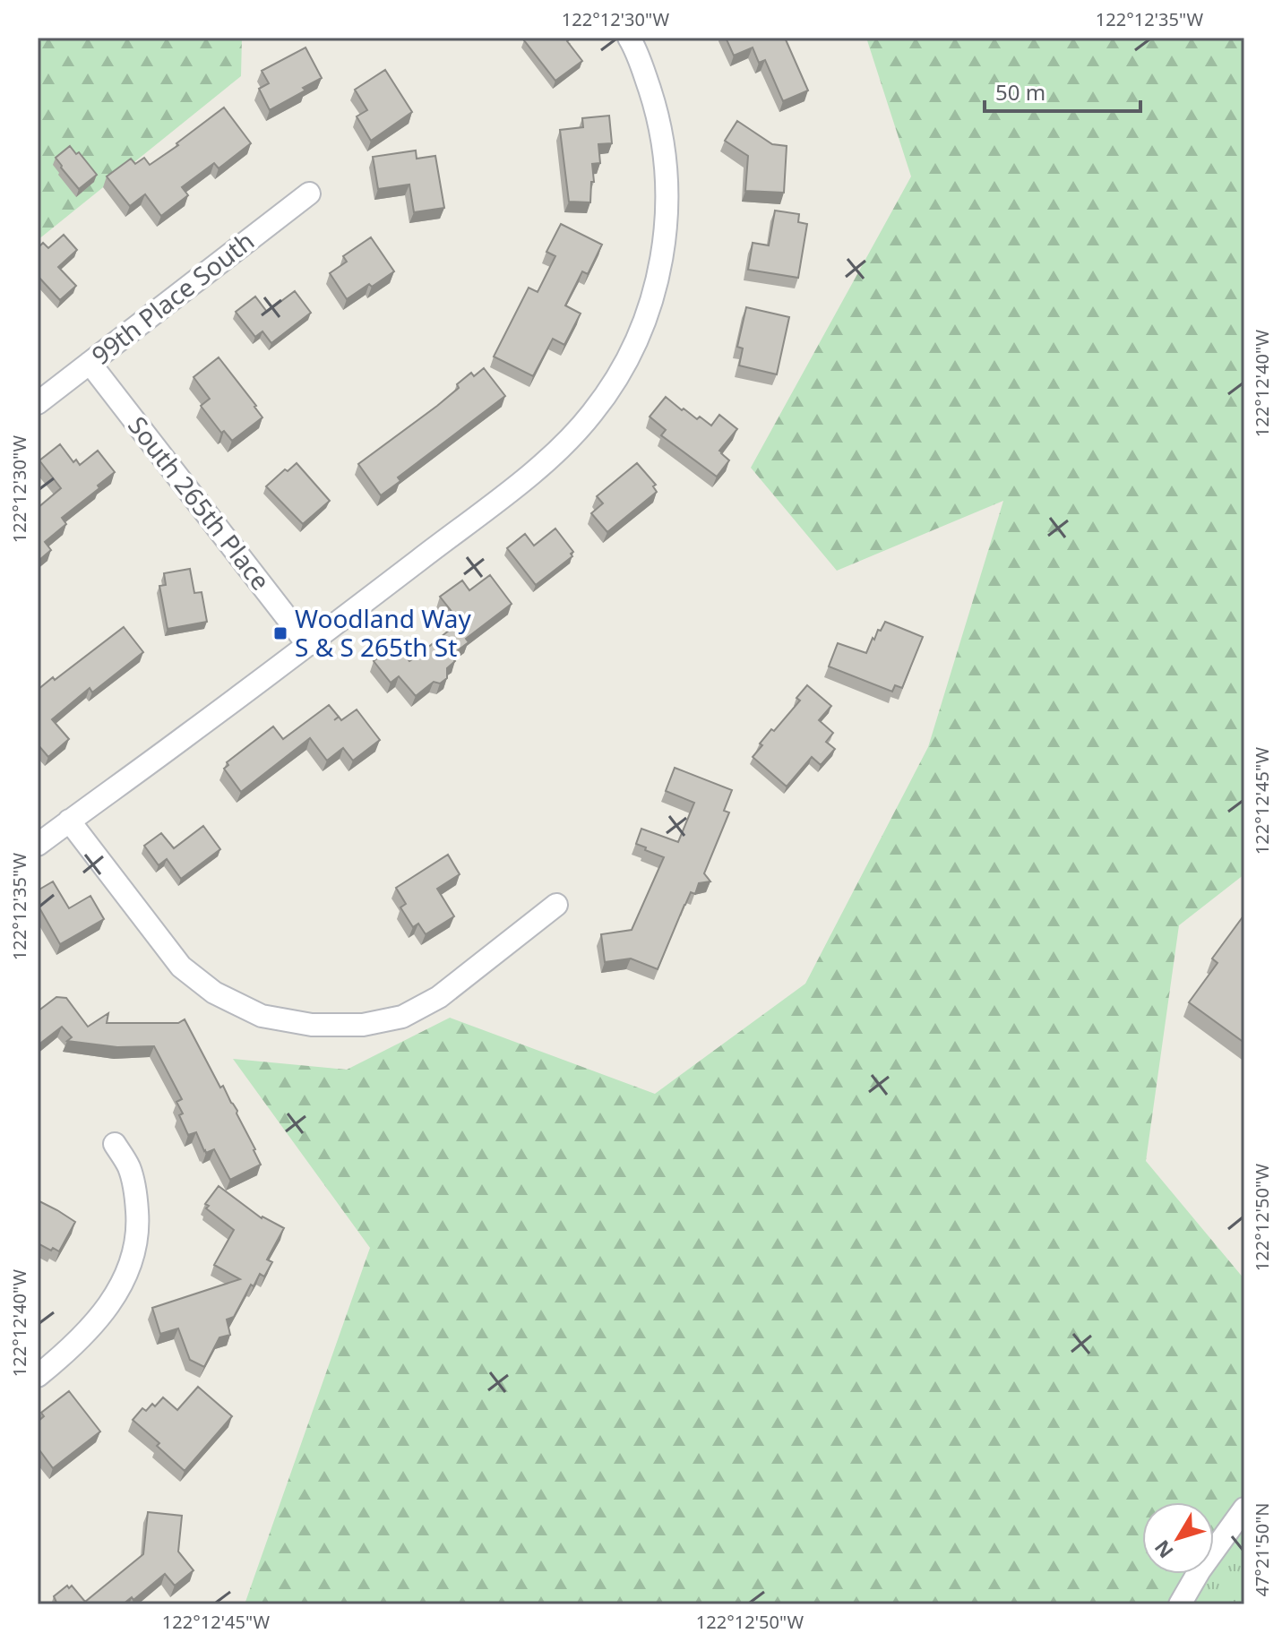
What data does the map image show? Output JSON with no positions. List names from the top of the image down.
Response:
{
  "streets": {
    "street": ["99th Place South", "South 265th Place"]
  },
  "crossings": [
    ["99th Place South", "South 265th Place"]
  ],
  "places": {
    "transit": ["Woodland Way S & S 265th St"]
  },
  "scale_bar": "50 m",
  "north": "bottom left",
  "coordinates": [
    "122°12'30\"W",
    "122°12'35\"W",
    "122°12'40\"W",
    "122°12'45\"W",
    "122°12'50\"W",
    "47°21'50\"N"
  ]
}
